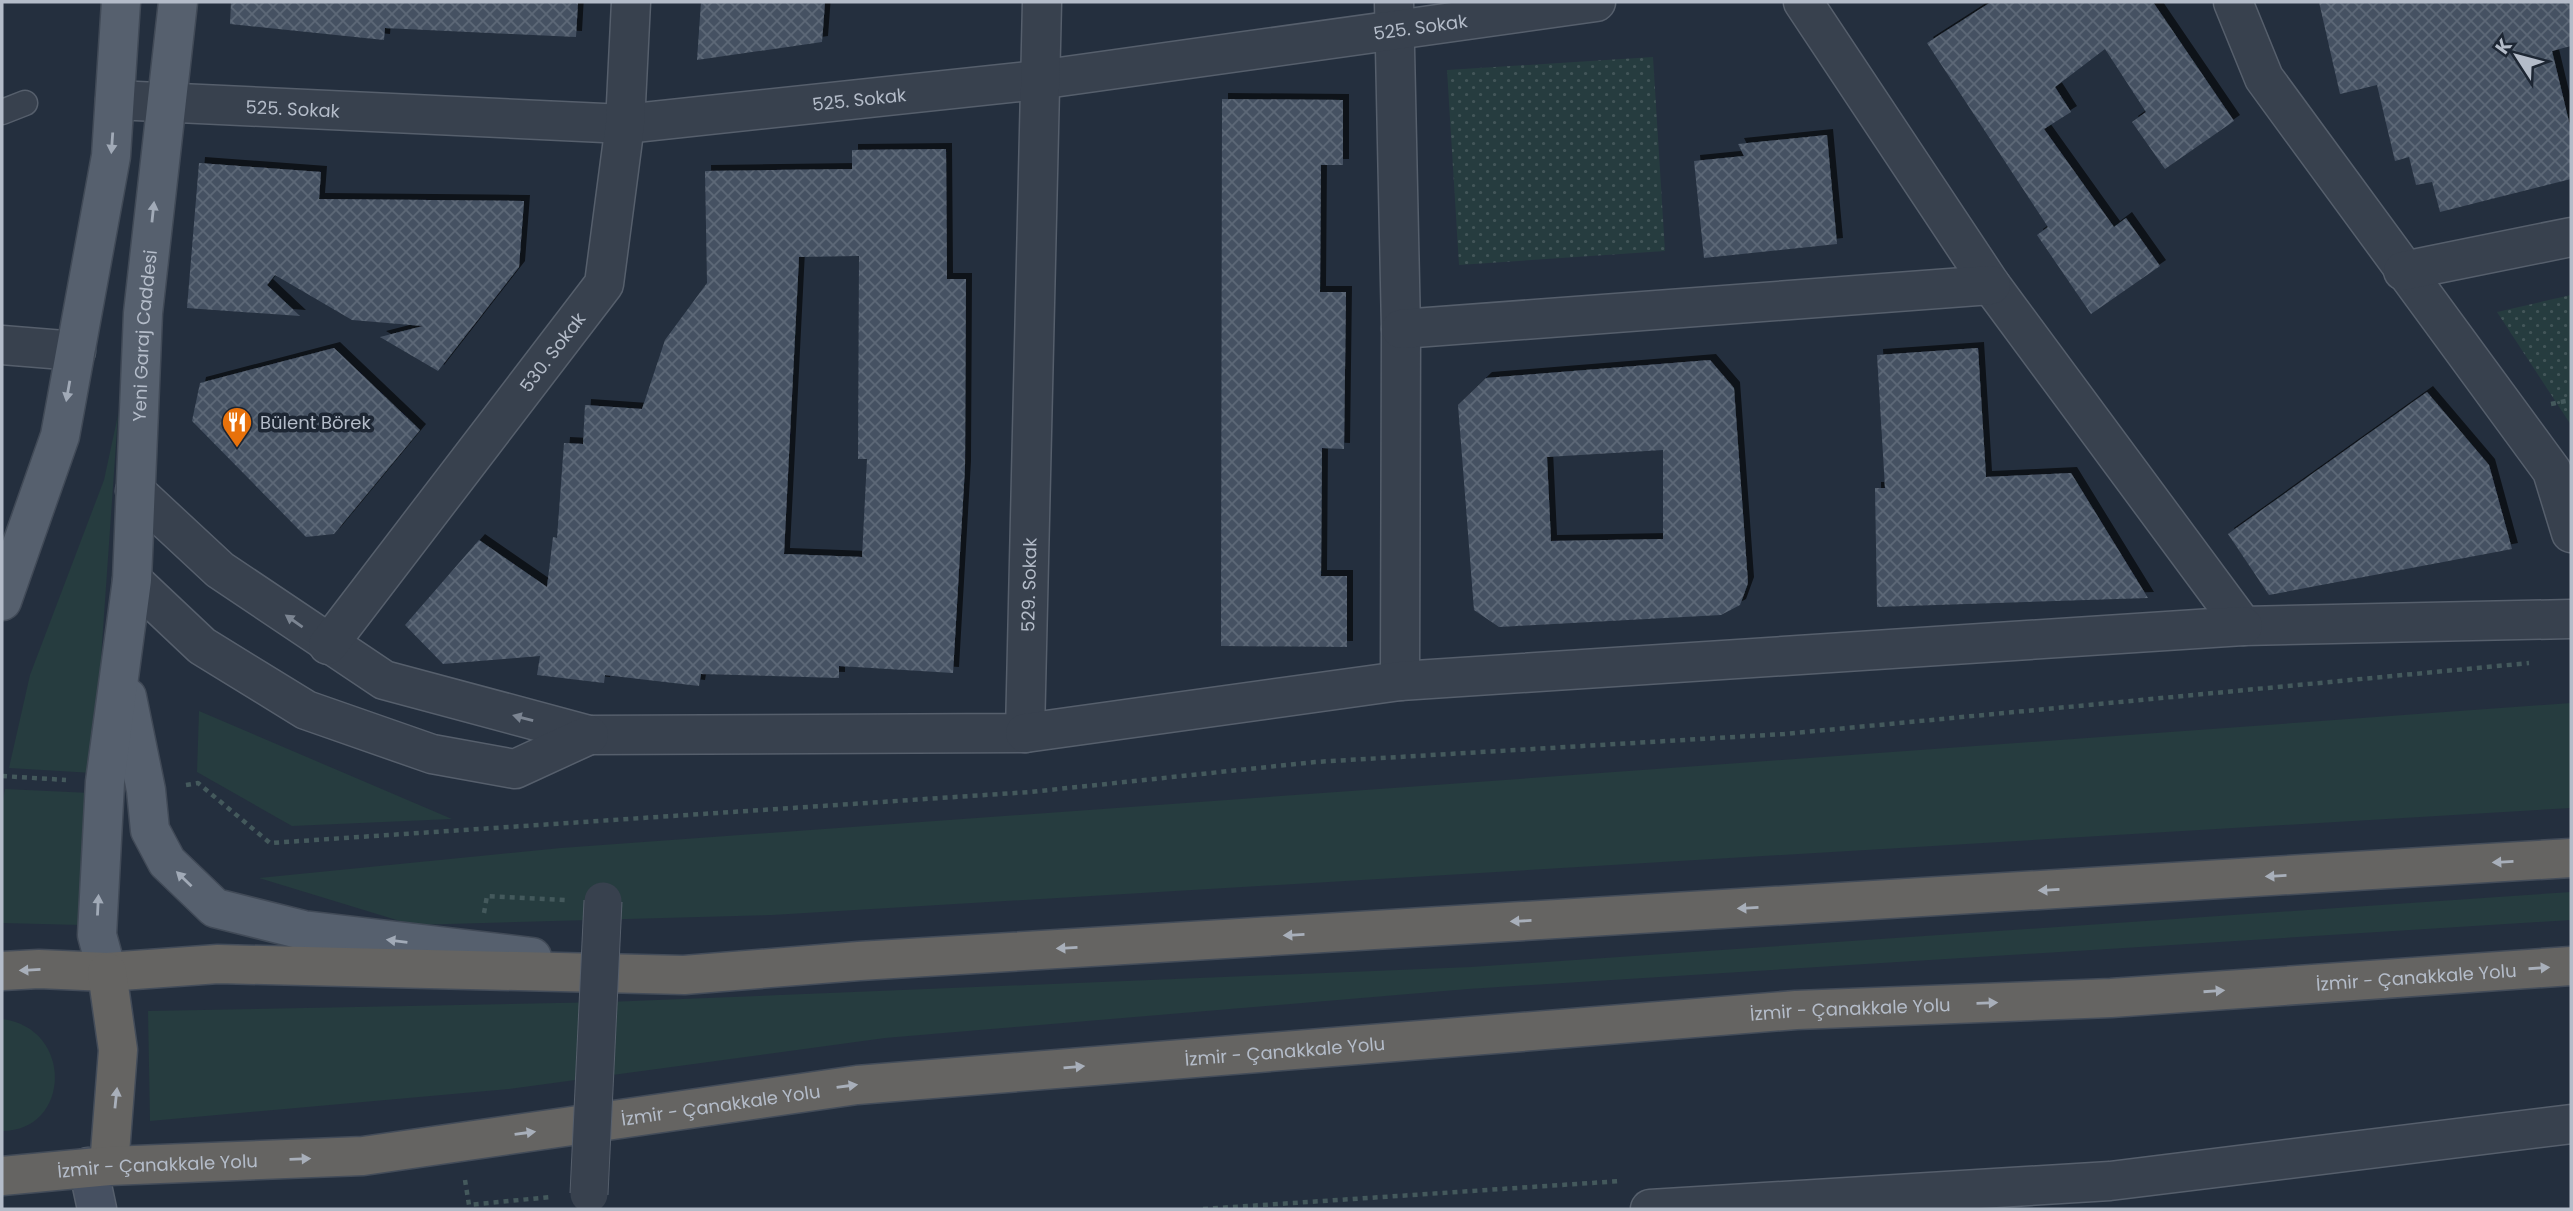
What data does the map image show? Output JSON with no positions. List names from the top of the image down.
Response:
{
  "streets": {
    "highway": ["İzmir - Çanakkale Yolu"],
    "main road": ["Yeni Garaj Caddesi"],
    "street": ["525. Sokak", "530. Sokak", "529. Sokak"]
  },
  "crossings": [
    ["525. Sokak", "Yeni Garaj Caddesi"],
    ["525. Sokak", "530. Sokak"],
    ["525. Sokak", "529. Sokak"]
  ],
  "places": {
    "restaurant": ["Bülent Börek"]
  },
  "north": "top left"
}
